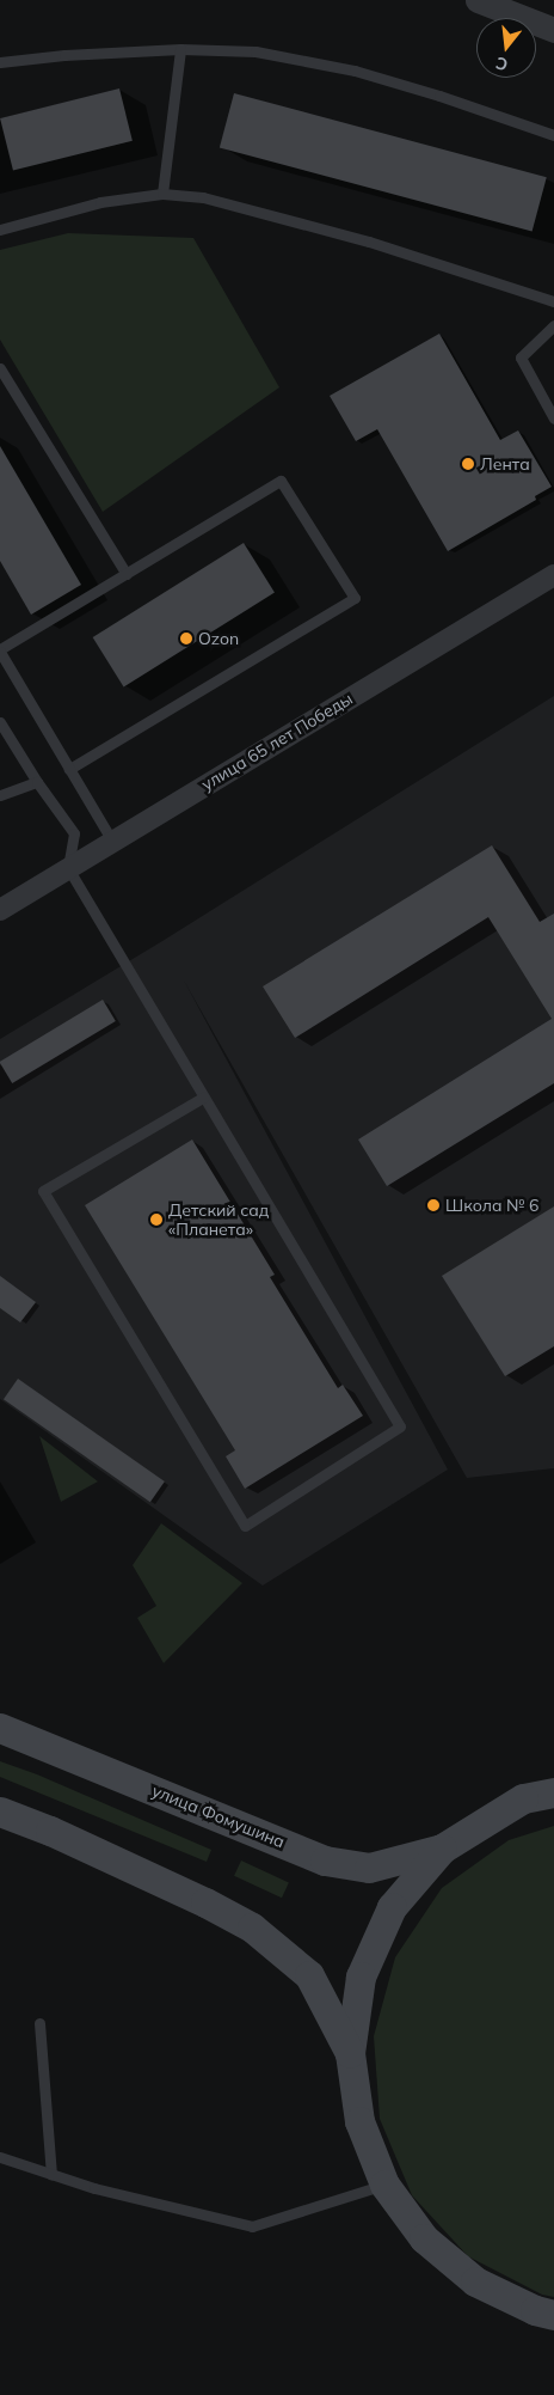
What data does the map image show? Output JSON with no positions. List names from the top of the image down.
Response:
{
  "streets": {
    "main road": ["улица Фомушина"],
    "street": ["улица 65 лет Победы"]
  },
  "places": [
    "Лента",
    "Ozon",
    "Школа № 6",
    "Детский сад «Планета»"
  ],
  "north": "bottom"
}
